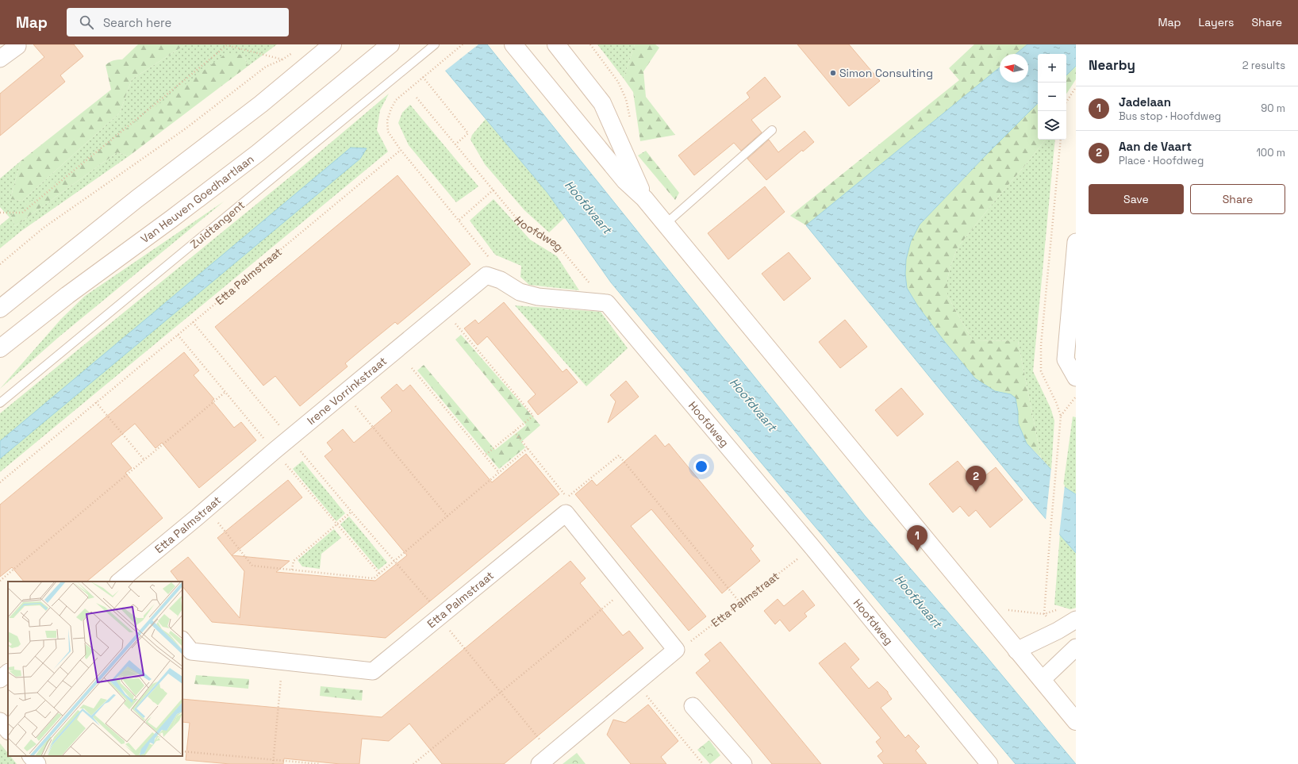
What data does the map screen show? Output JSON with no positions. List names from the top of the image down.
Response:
{
  "streets": {
    "street": [
      "Van Heuven Goedhartlaan",
      "Hoofdweg",
      "Etta Palmstraat",
      "Irene Vorrinkstraat"
    ],
    "lane": ["Zuidtangent"]
  },
  "crossings": [
    ["Hoofdweg", "Etta Palmstraat"],
    ["Etta Palmstraat", "Irene Vorrinkstraat"]
  ],
  "water": ["Hoofdvaart"],
  "places": ["Simon Consulting"],
  "north": "left",
  "page": {
    "header": "Map",
    "search": "Search here",
    "nav": ["Map", "Layers", "Share"],
    "heading": ["Nearby", "2 results"],
    "map_buttons": ["+", "−"],
    "list": [
      {
        "mark": "1",
        "name": "Jadelaan",
        "note": "Bus stop · Hoofdweg",
        "value": "90 m"
      },
      {
        "mark": "2",
        "name": "Aan de Vaart",
        "note": "Place · Hoofdweg",
        "value": "100 m"
      }
    ],
    "buttons": ["Save", "Share"],
    "pins": ["2", "1"]
  }
}
